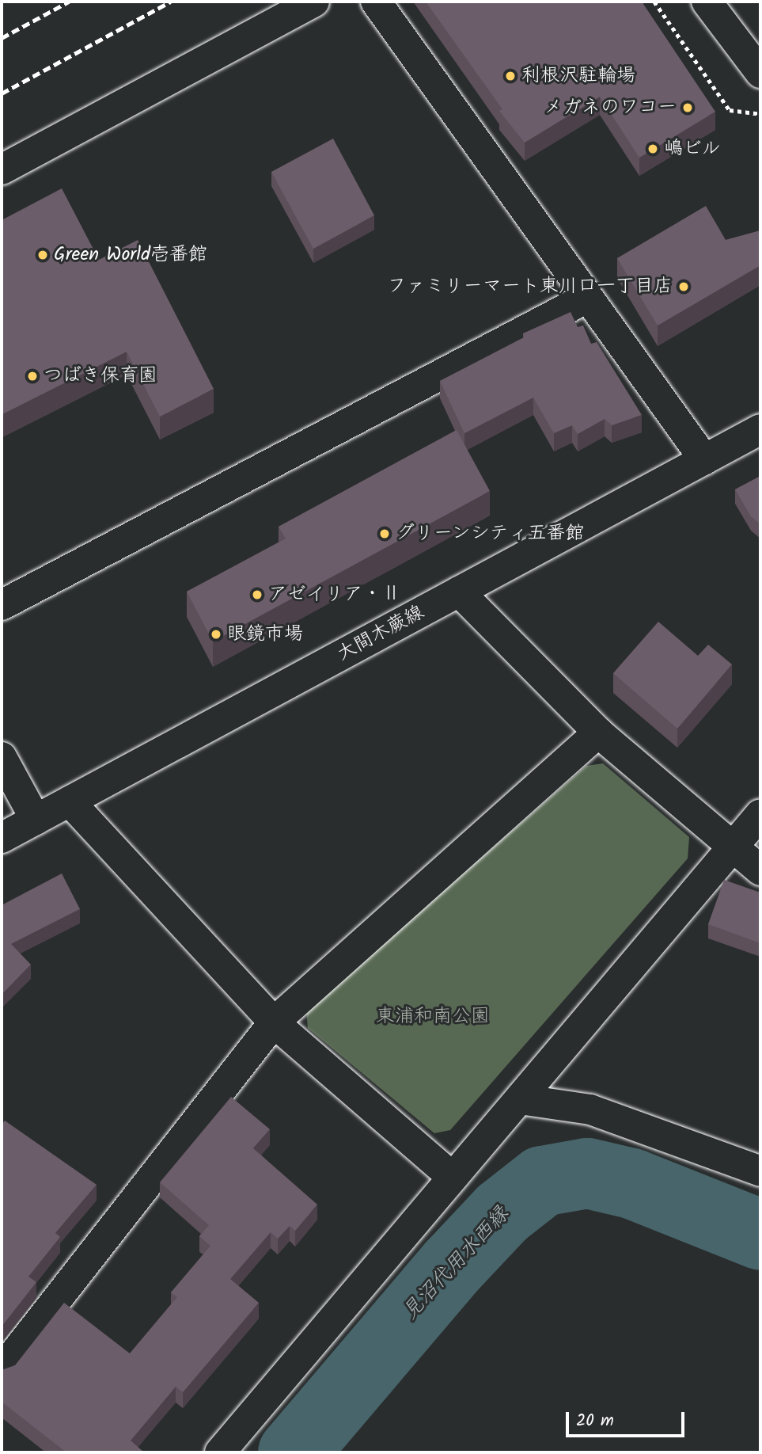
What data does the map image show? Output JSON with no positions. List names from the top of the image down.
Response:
{
  "streets": {
    "street": ["大間木蕨線"]
  },
  "water": ["見沼代用水西縁"],
  "parks": ["東浦和南公園"],
  "places": [
    "利根沢駐輪場",
    "メガネのワコー",
    "嶋ビル",
    "Green World壱番館",
    "ファミリーマート東川口一丁目店",
    "つばき保育園",
    "グリーンシティ五番館",
    "アゼイリア・Ⅱ",
    "眼鏡市場"
  ],
  "scale_bar": "20 m"
}
